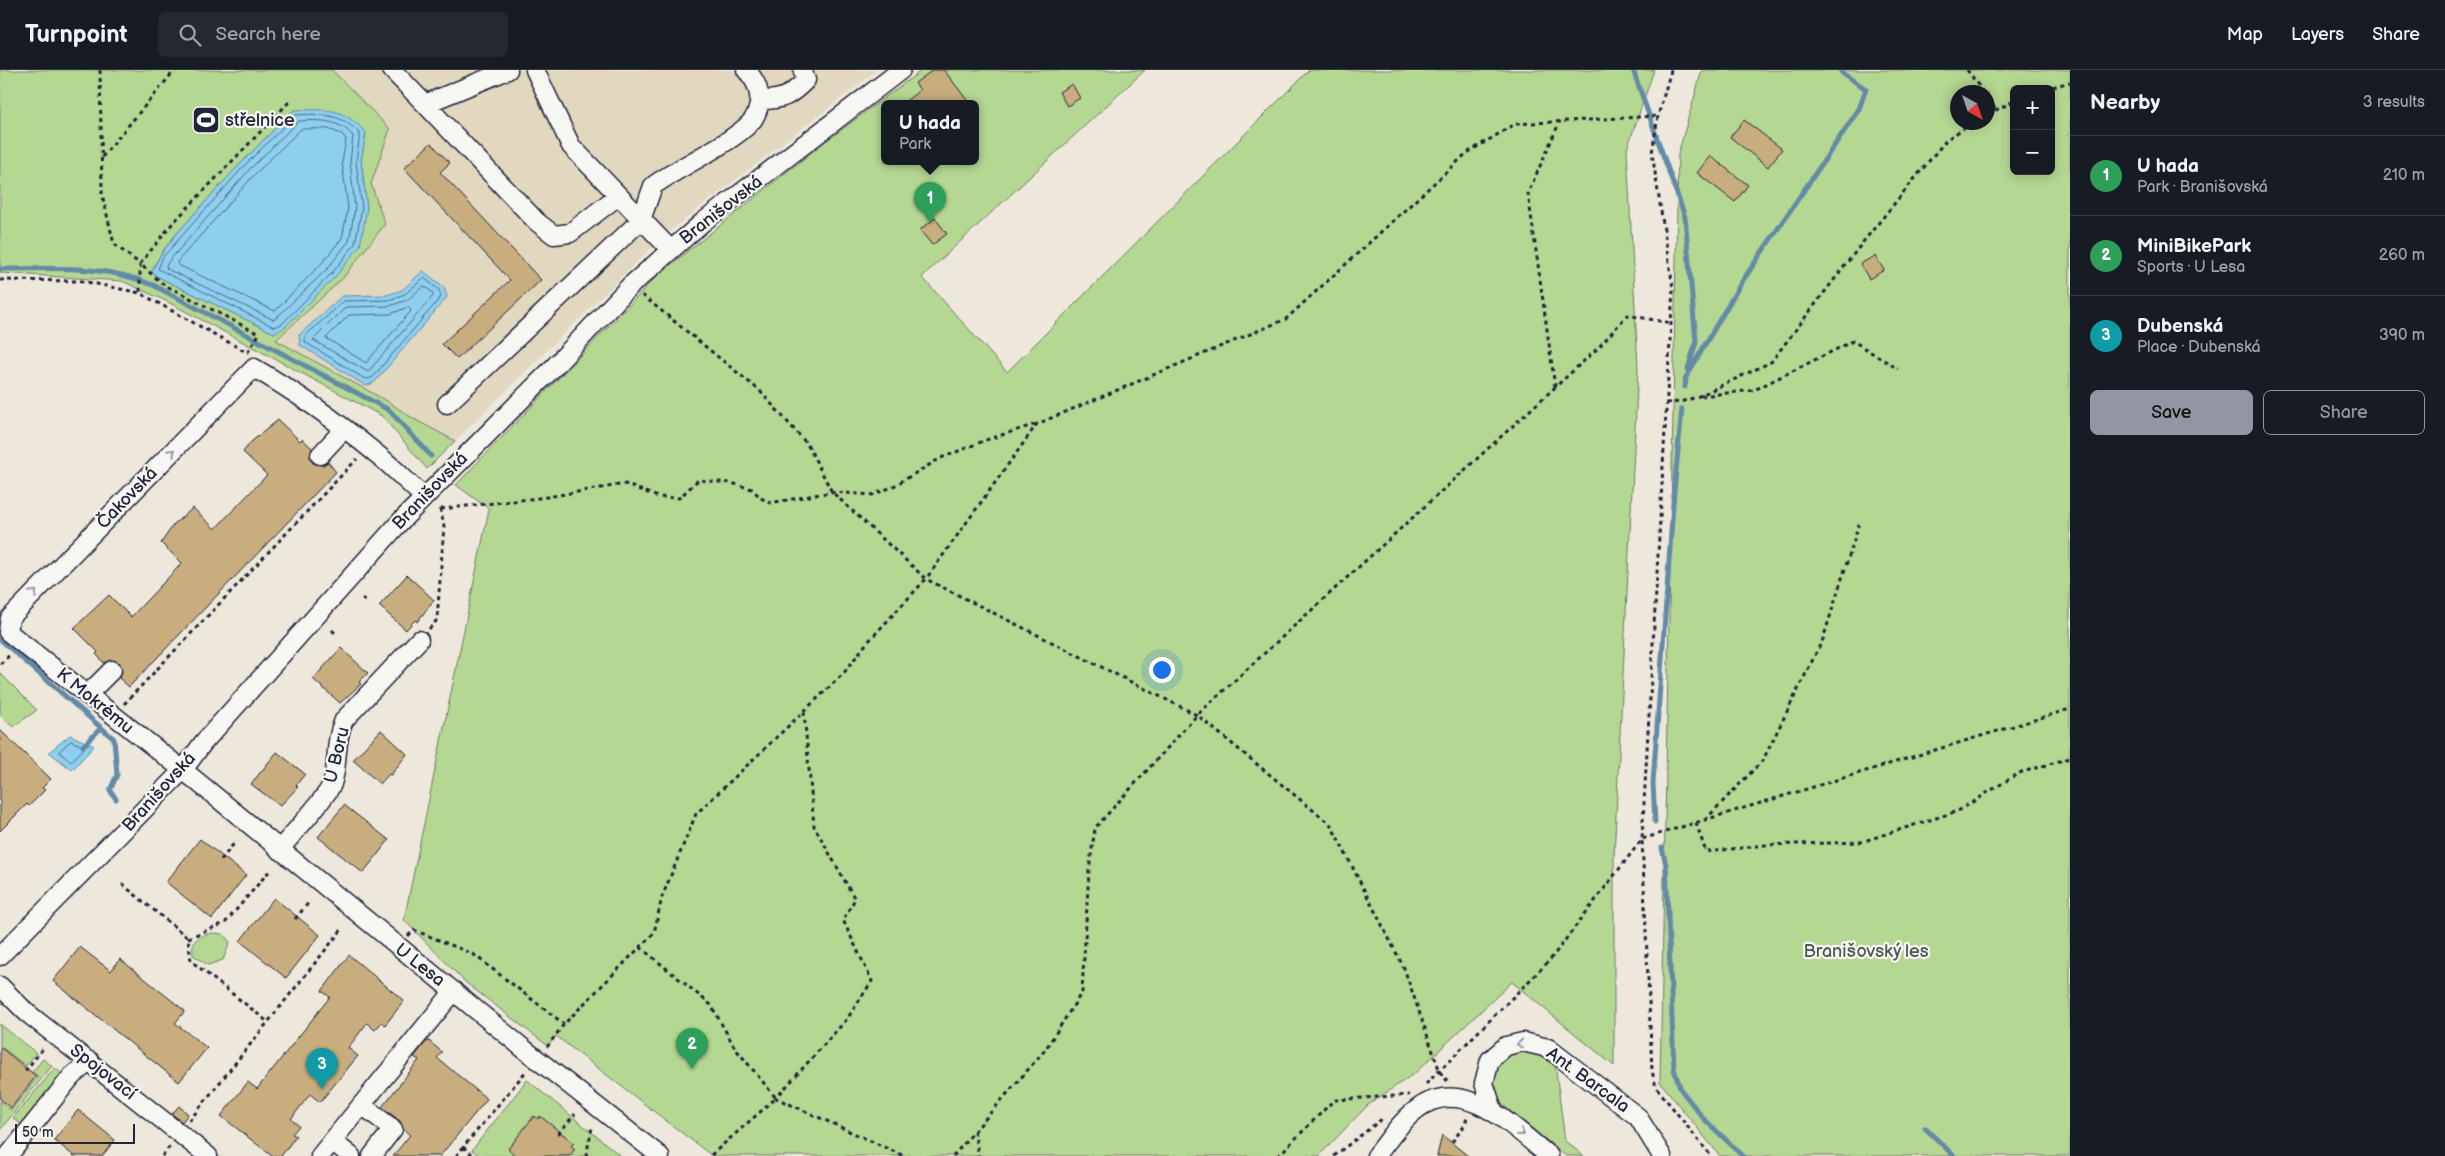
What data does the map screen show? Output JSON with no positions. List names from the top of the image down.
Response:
{
  "streets": {
    "street": [
      "Branišovská",
      "Čakovská",
      "K Mokrému",
      "U Boru",
      "U Lesa",
      "Spojovací",
      "Ant. Barcala"
    ]
  },
  "crossings": [
    ["Branišovská", "K Mokrému"],
    ["Branišovská", "U Lesa"],
    ["Čakovská", "K Mokrému"],
    ["K Mokrému", "U Lesa"],
    ["U Boru", "U Lesa"]
  ],
  "one_way": ["Čakovská"],
  "parks": ["Branišovský les"],
  "places": {
    "sports": ["střelnice"]
  },
  "scale_bar": "50 m",
  "north": "bottom right",
  "page": {
    "header": "Turnpoint",
    "search": "Search here",
    "nav": ["Map", "Layers", "Share"],
    "heading": ["Nearby", "3 results"],
    "map_buttons": ["+", "−"],
    "popup": ["U hada", "Park"],
    "list": [
      {
        "mark": "1",
        "name": "U hada",
        "note": "Park · Branišovská",
        "value": "210 m"
      },
      {
        "mark": "2",
        "name": "MiniBikePark",
        "note": "Sports · U Lesa",
        "value": "260 m"
      },
      {
        "mark": "3",
        "name": "Dubenská",
        "note": "Place · Dubenská",
        "value": "390 m"
      }
    ],
    "pins": ["1", "2", "3"],
    "buttons": ["Save", "Share"],
    "scale": "50 m"
  }
}
